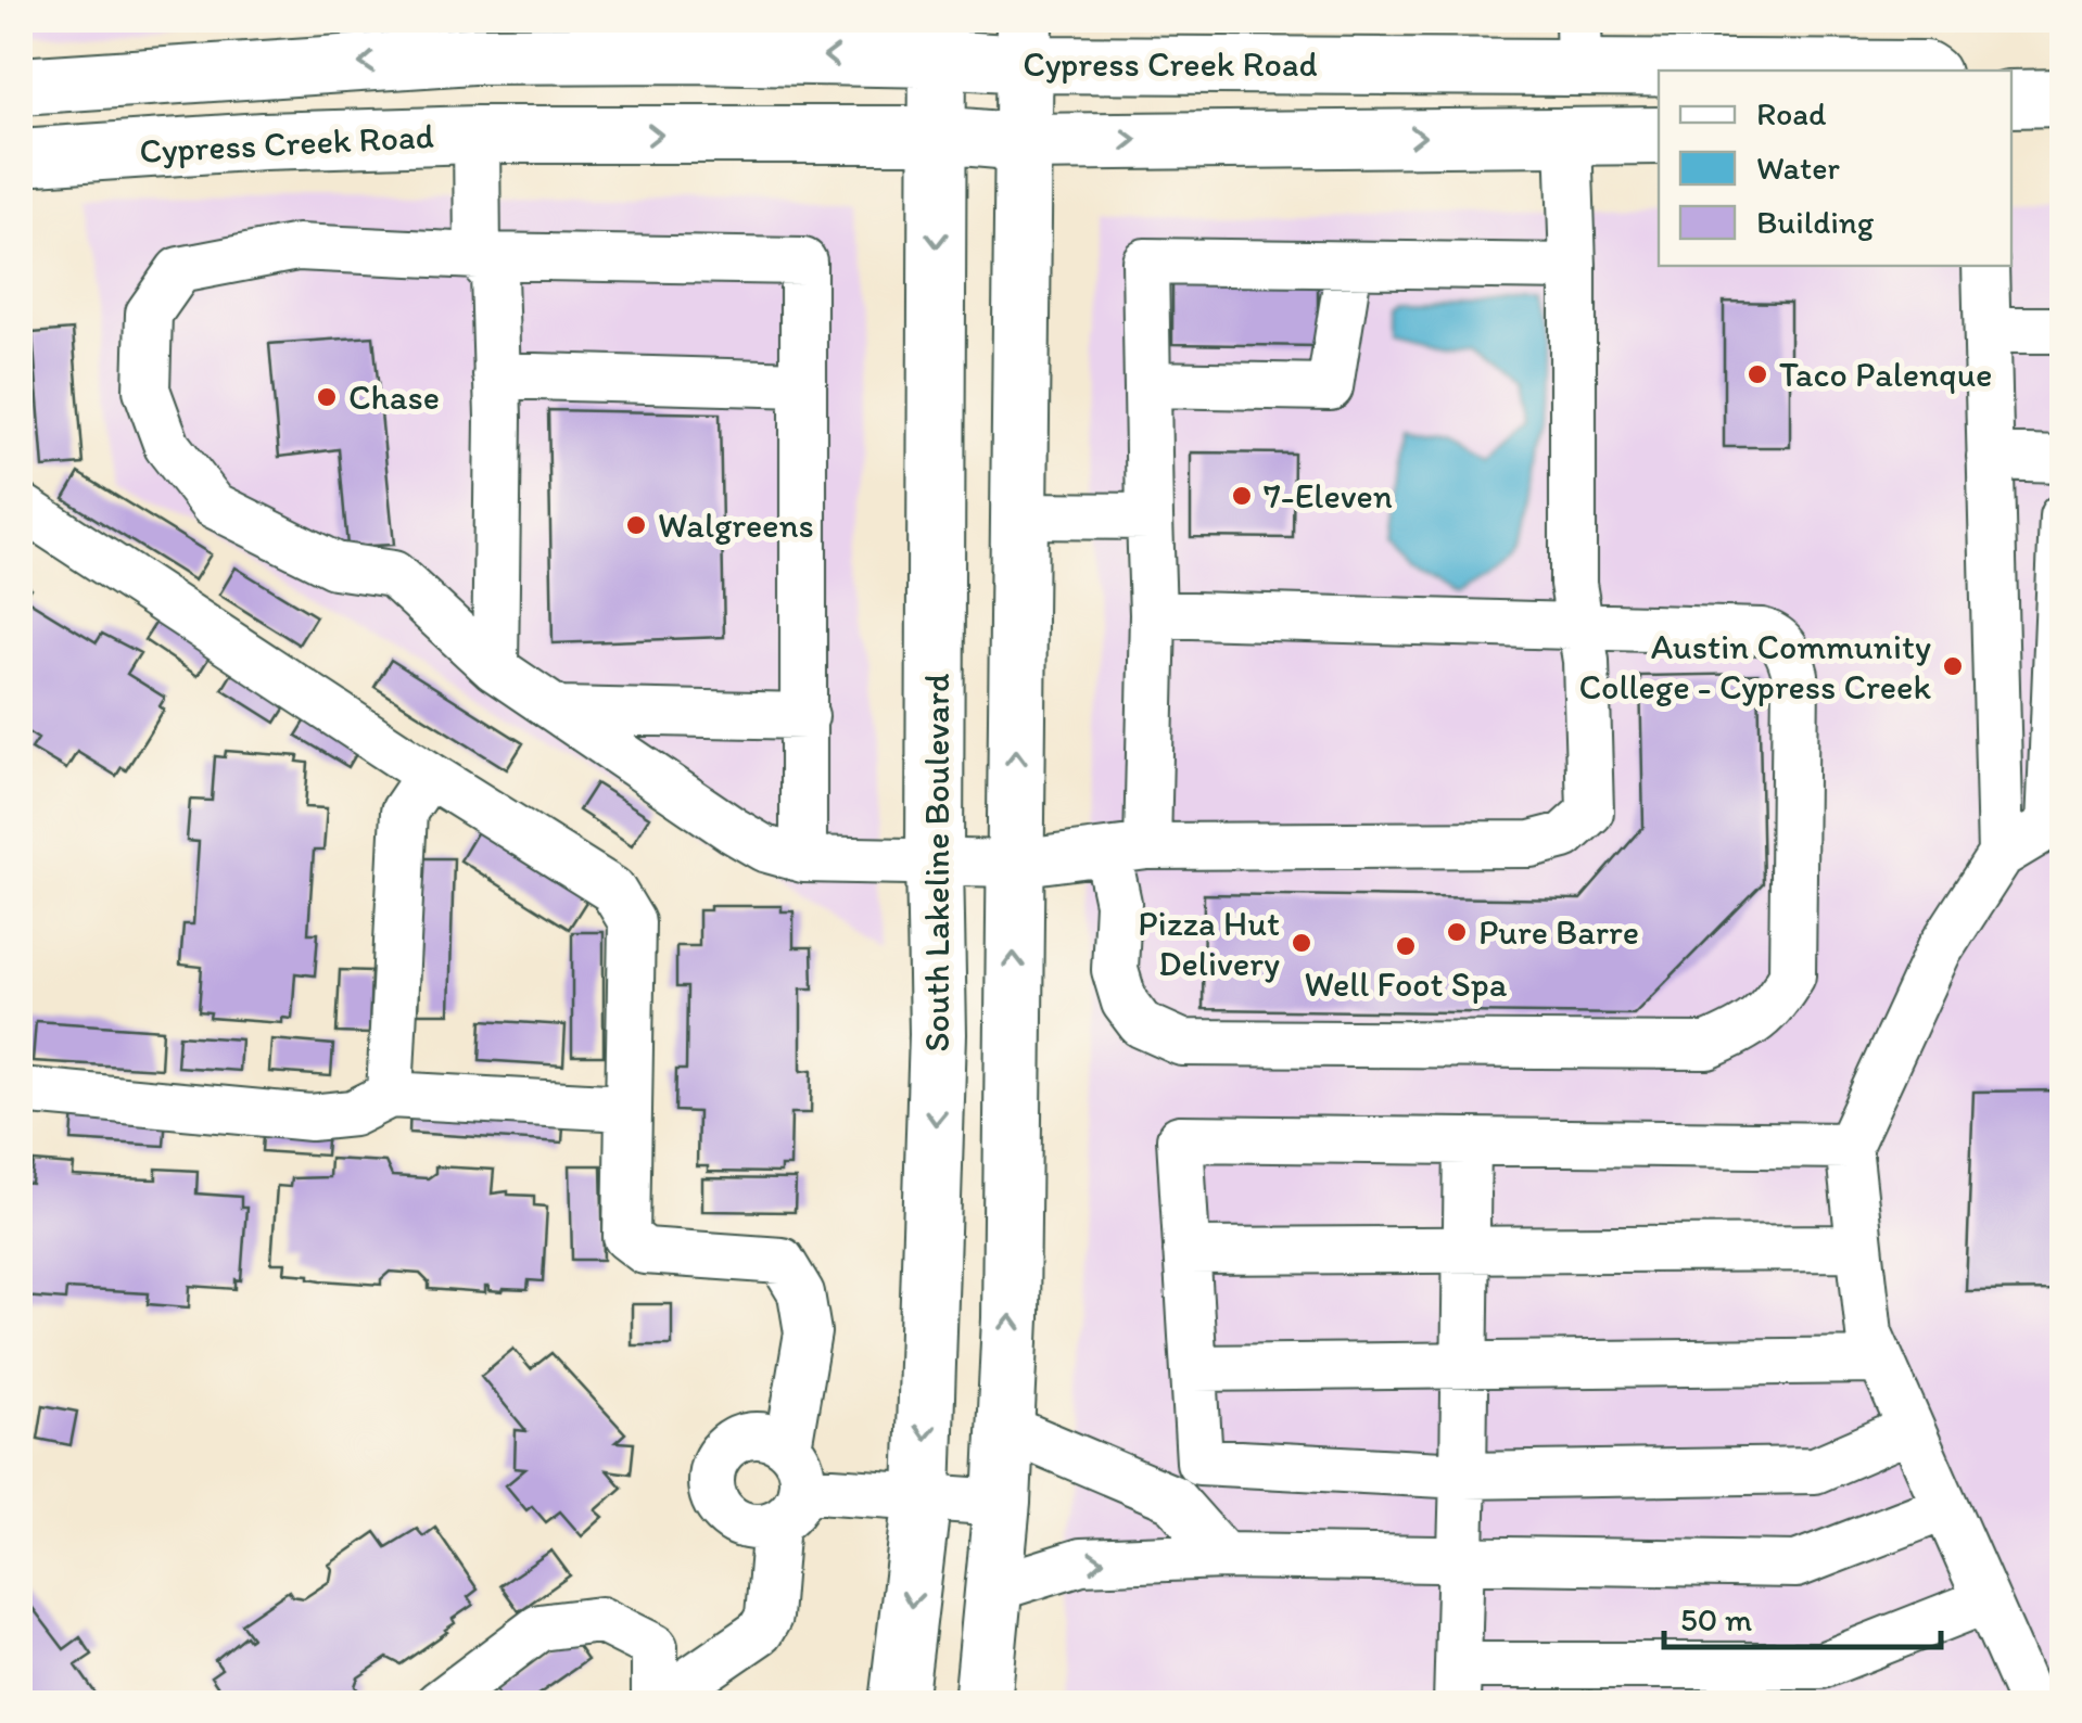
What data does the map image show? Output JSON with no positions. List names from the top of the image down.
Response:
{
  "streets": {
    "main road": ["Cypress Creek Road", "South Lakeline Boulevard"]
  },
  "crossings": [
    ["Cypress Creek Road", "South Lakeline Boulevard"]
  ],
  "places": [
    "Taco Palenque",
    "Chase",
    "7-Eleven",
    "Walgreens",
    "Austin Community College - Cypress Creek",
    "Pure Barre",
    "Pizza Hut Delivery",
    "Well Foot Spa"
  ],
  "legend": ["Road", "Water", "Building"],
  "scale_bar": "50 m"
}
